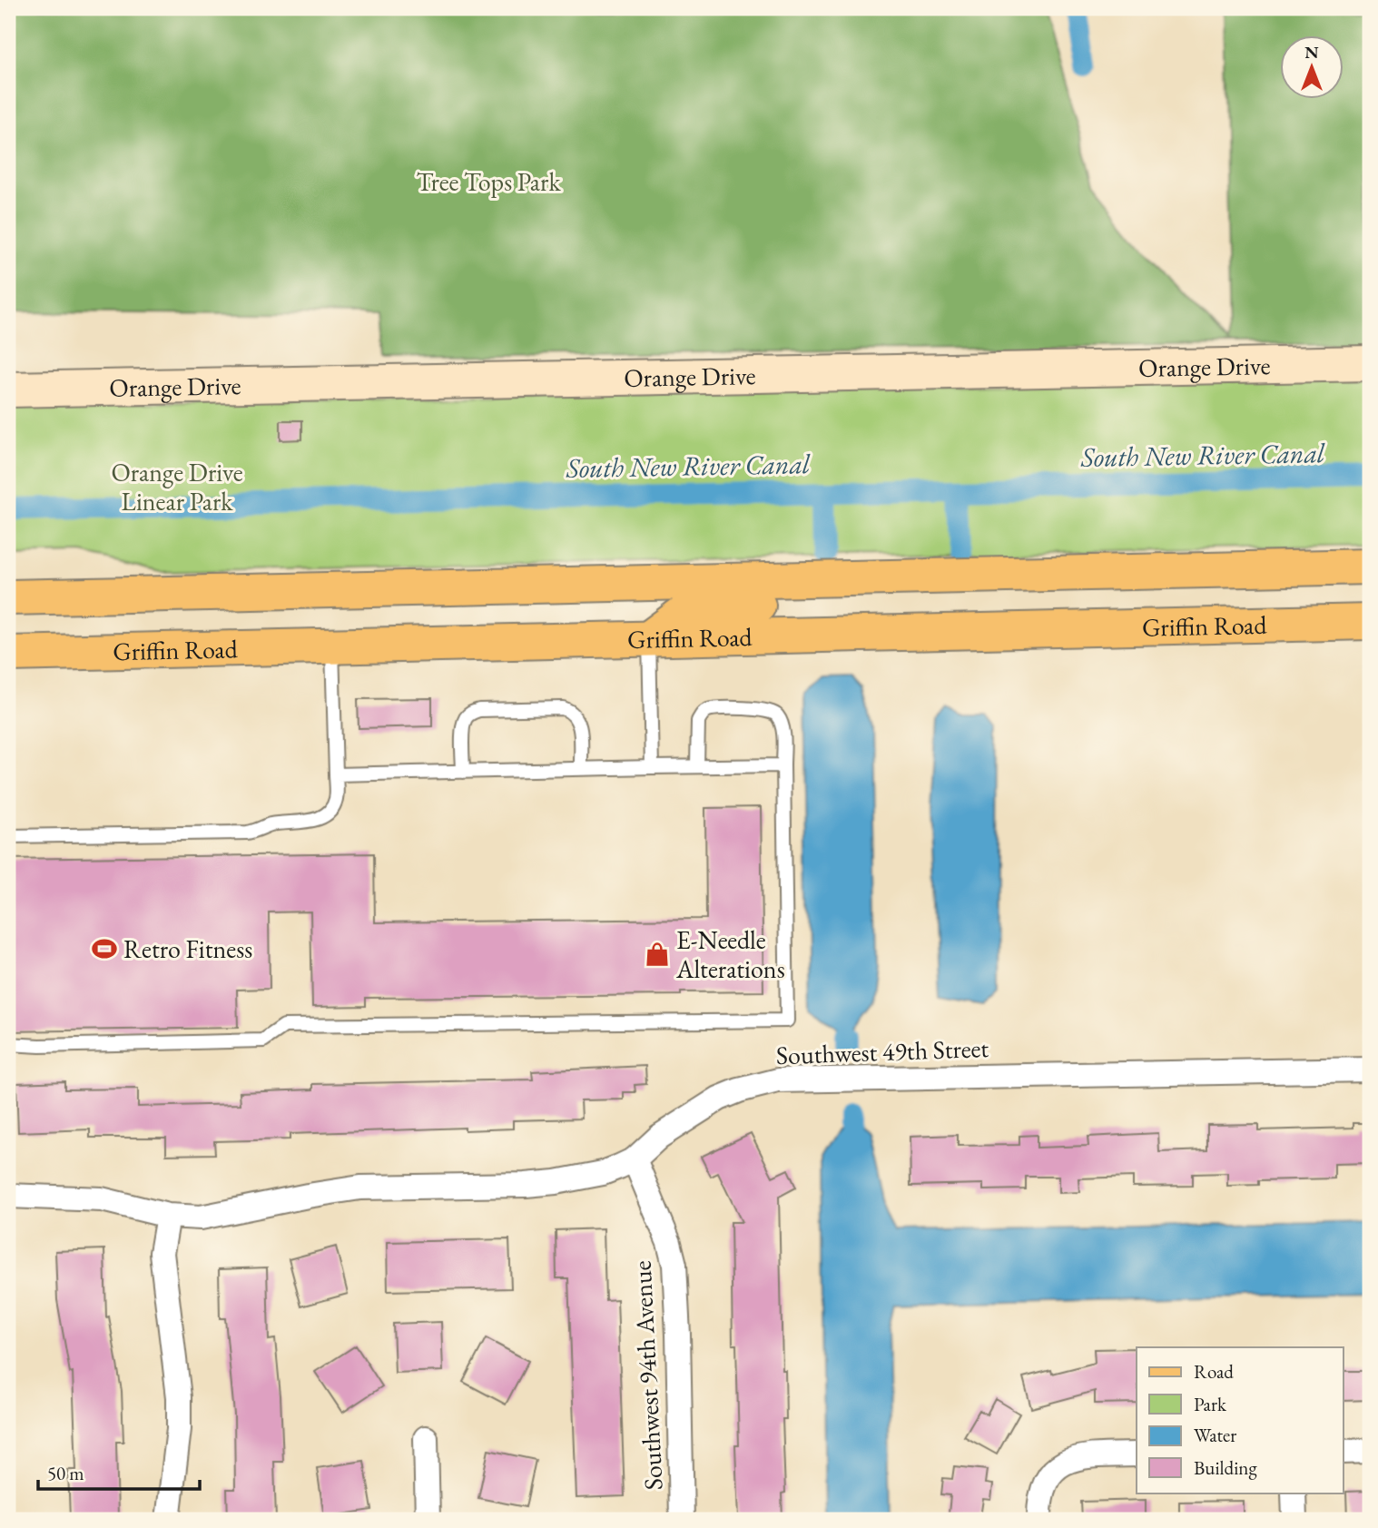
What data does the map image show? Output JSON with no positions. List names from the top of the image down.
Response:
{
  "streets": {
    "main road": ["Griffin Road"],
    "street": ["Orange Drive", "Southwest 49th Street", "Southwest 94th Avenue"]
  },
  "crossings": [
    ["Southwest 49th Street", "Southwest 94th Avenue"]
  ],
  "water": ["South New River Canal"],
  "parks": ["Tree Tops Park", "Orange Drive Linear Park"],
  "places": {
    "sports": ["Retro Fitness"],
    "shop": ["E-Needle Alterations"]
  },
  "legend": [
    "Road",
    "Park",
    "Water",
    "Building"
  ],
  "scale_bar": "50 m",
  "north": "top"
}
